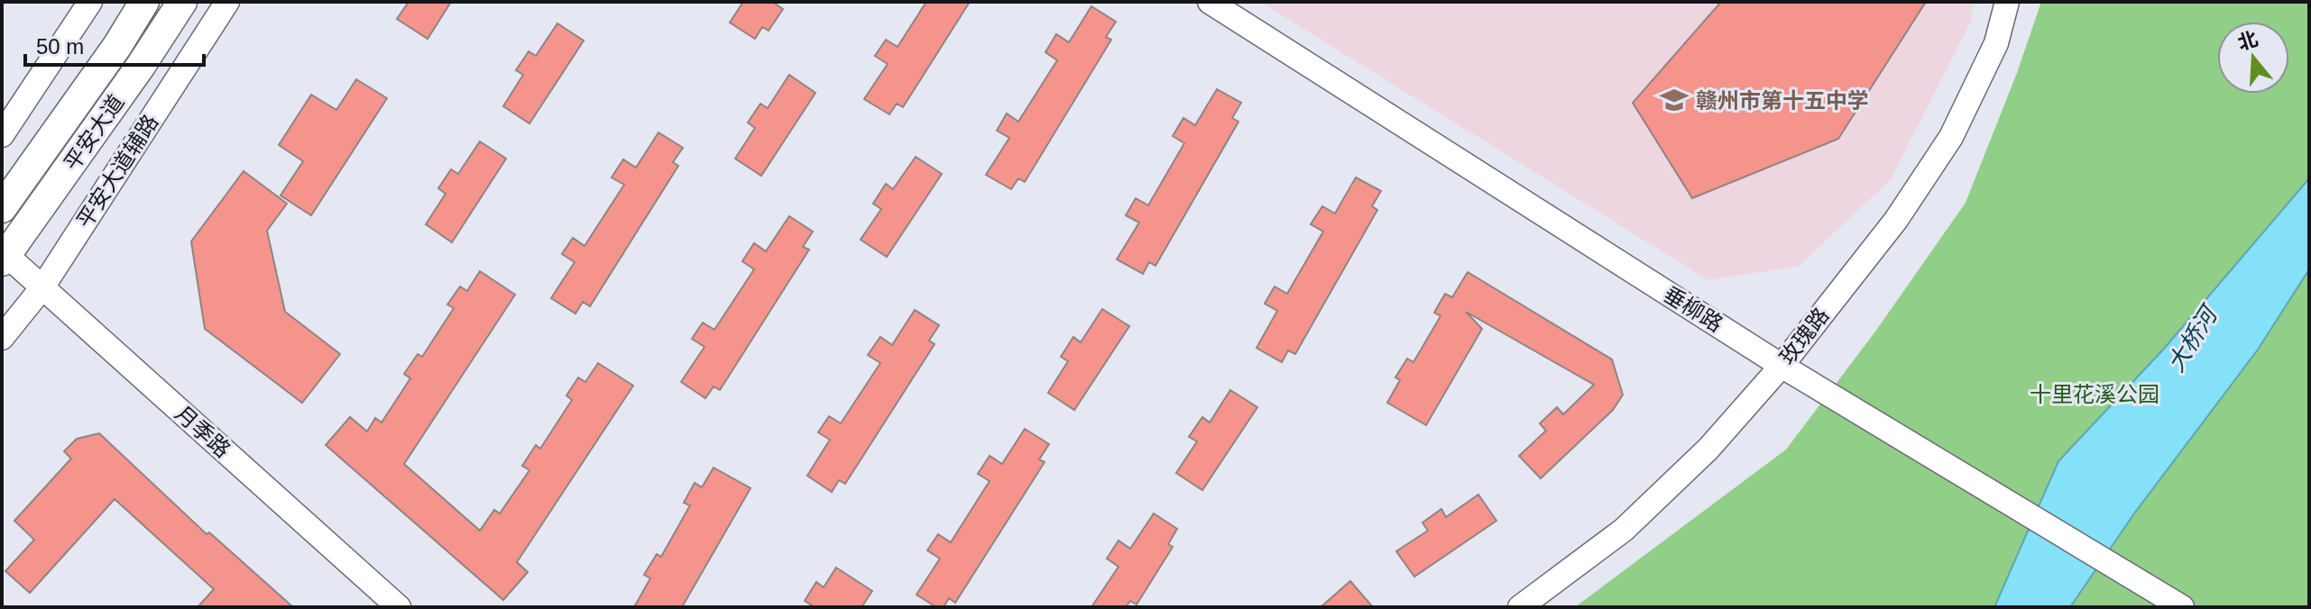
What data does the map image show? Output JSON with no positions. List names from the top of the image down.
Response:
{
  "streets": {
    "main road": ["平安大道"],
    "street": [
      "平安大道辅路",
      "垂柳路",
      "玫瑰路",
      "月季路"
    ]
  },
  "crossings": [
    ["平安大道", "月季路"],
    ["平安大道辅路", "月季路"],
    ["垂柳路", "玫瑰路"]
  ],
  "water": ["大桥河"],
  "parks": ["十里花溪公园"],
  "places": {
    "school or university": ["赣州市第十五中学"]
  },
  "scale_bar": "50 m",
  "north": "top"
}
